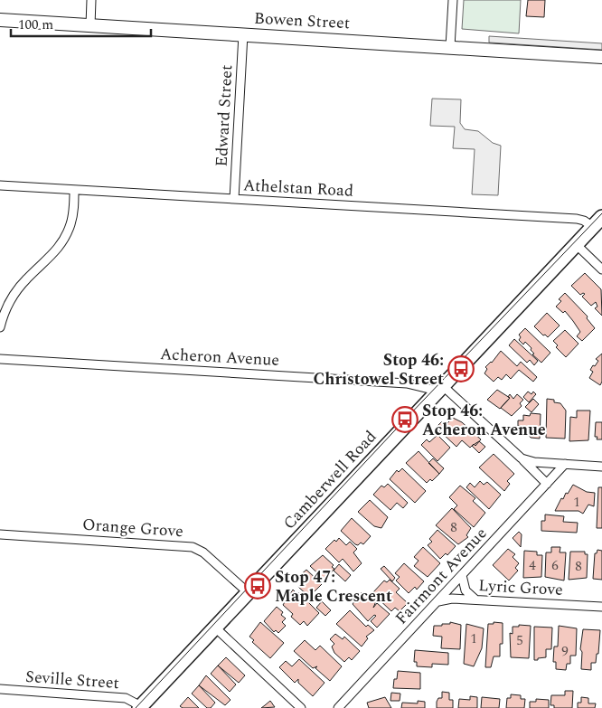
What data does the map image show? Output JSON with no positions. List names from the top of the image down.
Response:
{
  "streets": {
    "main road": ["Camberwell Road"],
    "street": [
      "Bowen Street",
      "Edward Street",
      "Athelstan Road",
      "Acheron Avenue",
      "Orange Grove",
      "Fairmont Avenue",
      "Lyric Grove",
      "Seville Street"
    ]
  },
  "crossings": [
    ["Bowen Street", "Edward Street"],
    ["Edward Street", "Athelstan Road"],
    ["Athelstan Road", "Camberwell Road"],
    ["Acheron Avenue", "Camberwell Road"],
    ["Camberwell Road", "Orange Grove"],
    ["Camberwell Road", "Seville Street"],
    ["Fairmont Avenue", "Lyric Grove"]
  ],
  "places": {
    "bus stop": ["Stop 46: Christowel Street", "Stop 46: Acheron Avenue", "Stop 47: Maple Crescent"]
  },
  "house_numbers": [
    "1",
    "8",
    "4",
    "6",
    "8",
    "1",
    "5",
    "9"
  ],
  "scale_bar": "100 m"
}
